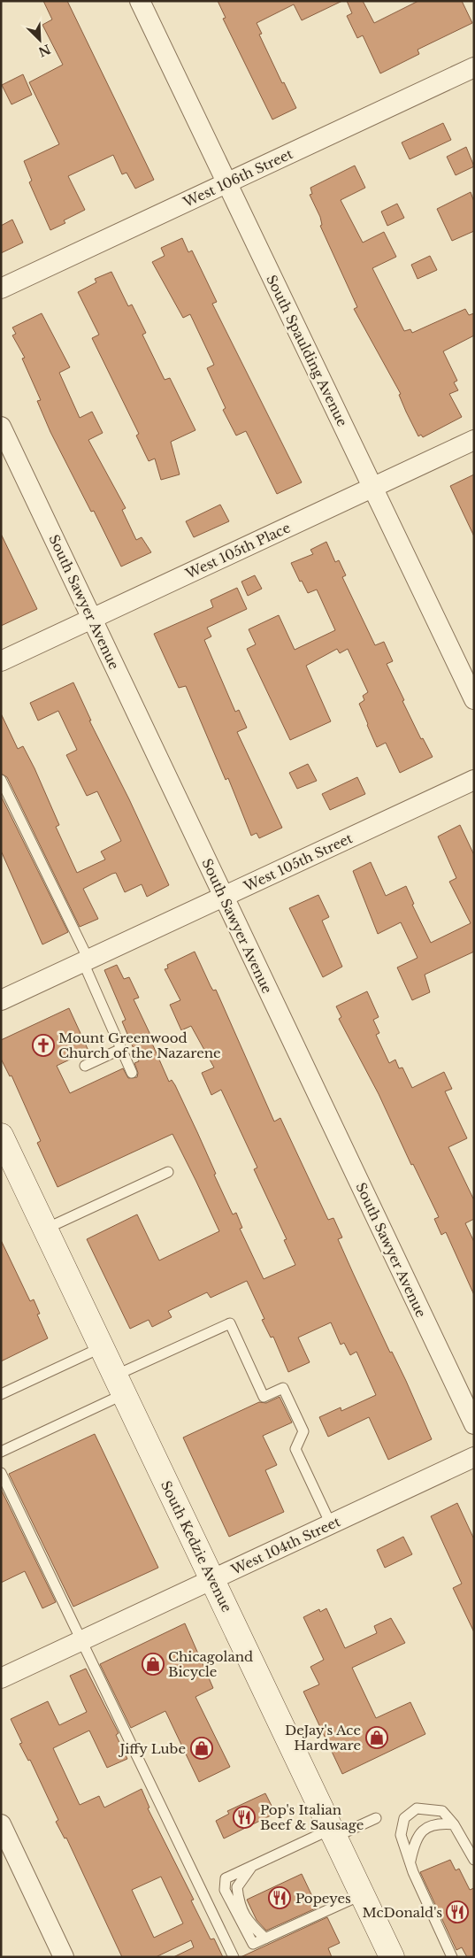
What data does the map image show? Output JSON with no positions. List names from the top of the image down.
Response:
{
  "streets": {
    "main road": ["South Kedzie Avenue"],
    "street": [
      "West 106th Street",
      "South Spaulding Avenue",
      "West 105th Place",
      "South Sawyer Avenue",
      "West 105th Street",
      "West 104th Street"
    ]
  },
  "crossings": [
    ["West 106th Street", "South Spaulding Avenue"],
    ["South Spaulding Avenue", "West 105th Place"],
    ["West 105th Place", "South Sawyer Avenue"],
    ["South Sawyer Avenue", "West 105th Street"],
    ["West 104th Street", "South Kedzie Avenue"]
  ],
  "places": {
    "church": ["Mount Greenwood Church of the Nazarene"],
    "shop": ["Chicagoland Bicycle", "DeJay's Ace Hardware", "Jiffy Lube"],
    "restaurant": ["Pop's Italian Beef & Sausage", "Popeyes", "McDonald's"]
  },
  "north": "bottom right"
}
